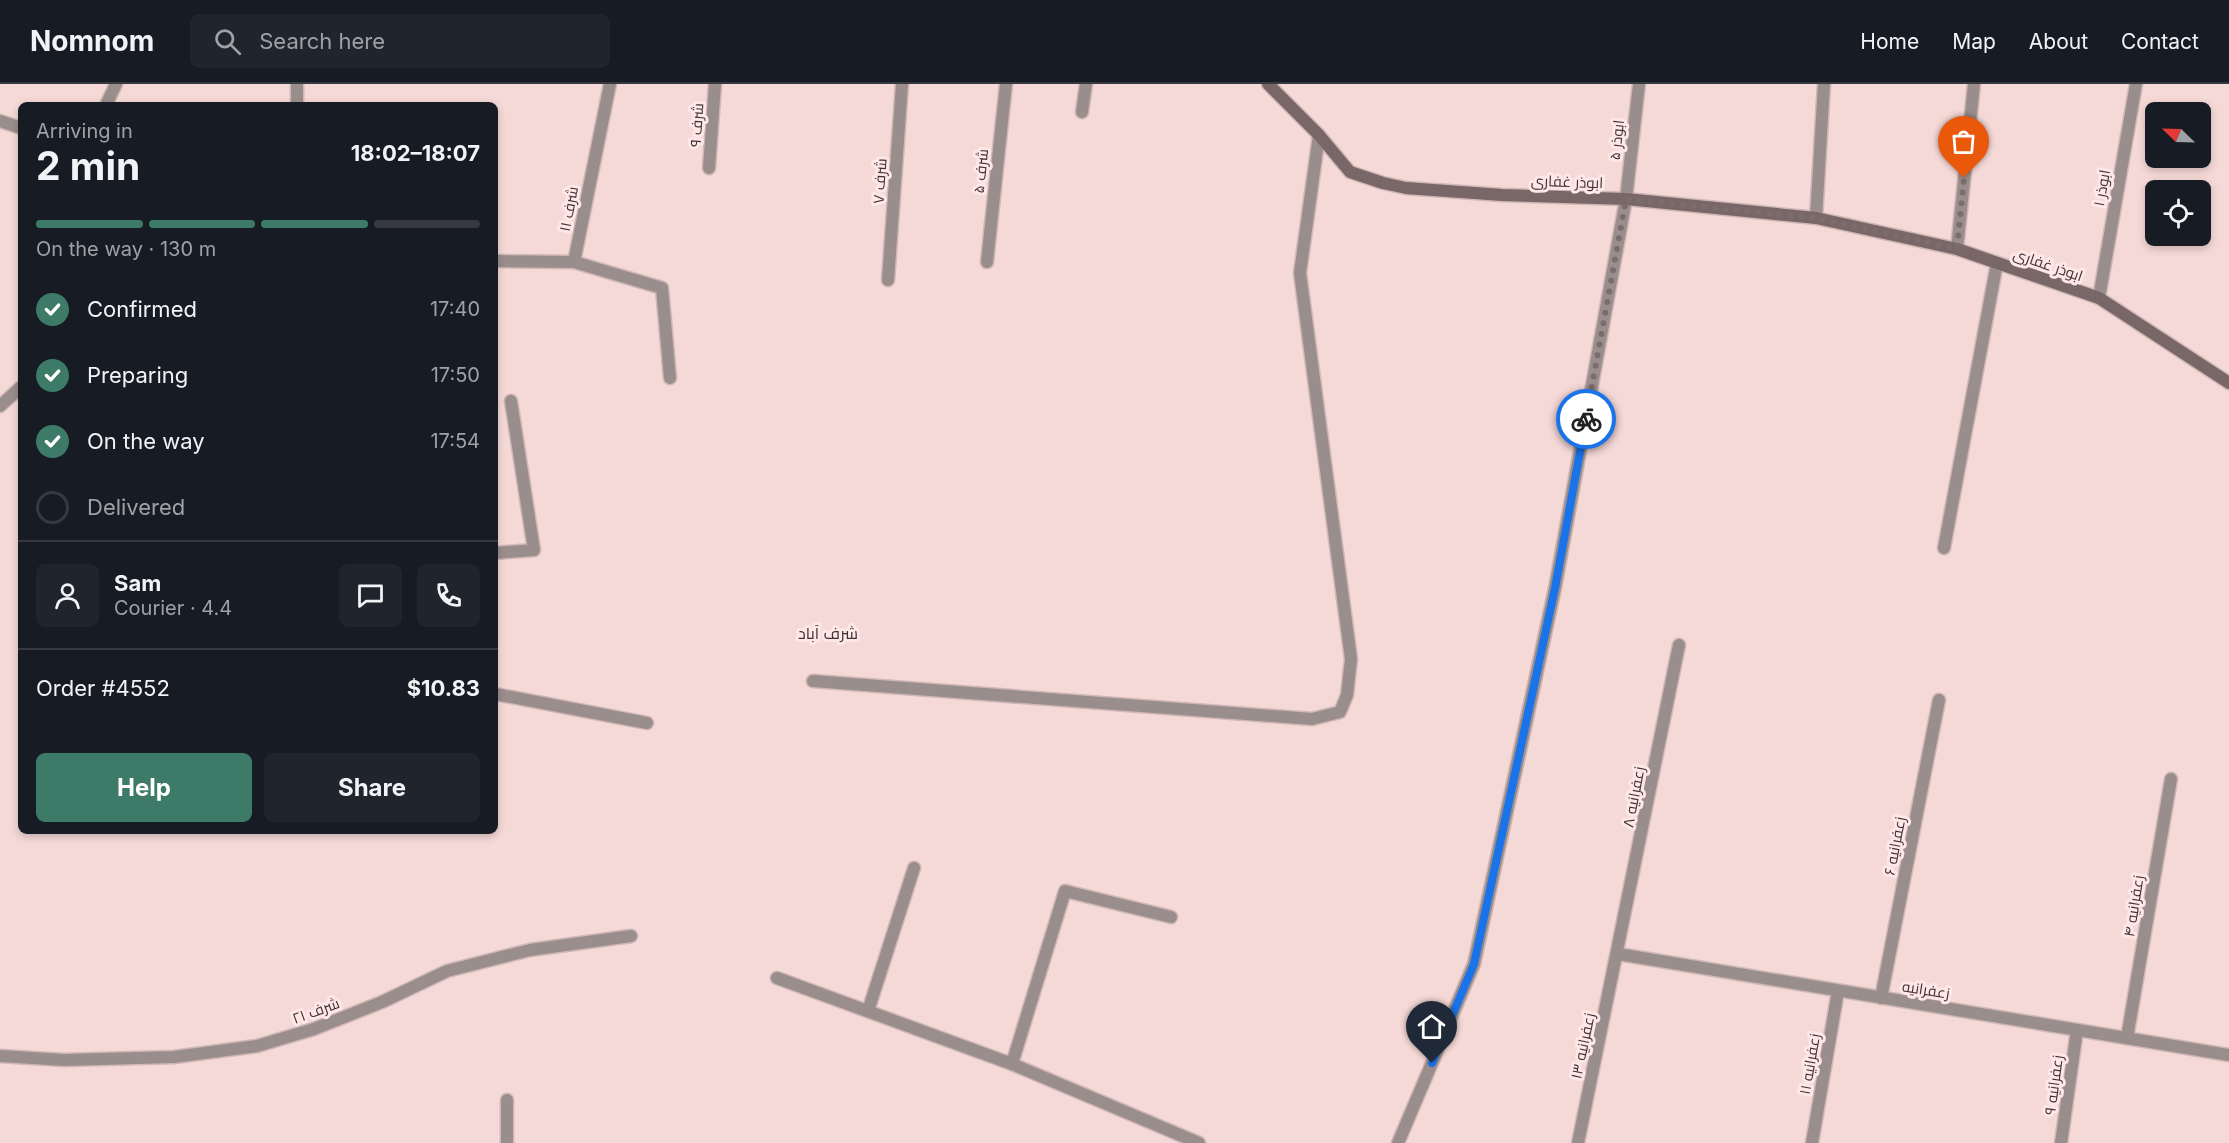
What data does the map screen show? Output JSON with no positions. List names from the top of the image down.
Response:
{
  "streets": {
    "main road": ["ابوذر غفاری"],
    "street": [
      "شرف ۹",
      "ابوذر ۵",
      "شرف ۵",
      "شرف ۷",
      "ابوذر ۱",
      "شرف ۱۱",
      "زعفرانیه ۸",
      "زعفرانیه ۶",
      "زعفرانیه ۴",
      "زعفرانیه",
      "شرف ۲۱",
      "زعفرانیه ۱۳",
      "زعفرانیه ۱۱",
      "زعفرانیه ۹"
    ]
  },
  "crossings": [
    ["ابوذر ۵", "ابوذر غفاری"],
    ["ابوذر غفاری", "ابوذر ۱"],
    ["زعفرانیه ۸", "زعفرانیه"],
    ["زعفرانیه ۸", "زعفرانیه ۱۳"],
    ["زعفرانیه ۶", "زعفرانیه"],
    ["زعفرانیه ۴", "زعفرانیه"],
    ["زعفرانیه", "زعفرانیه ۱۳"],
    ["زعفرانیه", "زعفرانیه ۱۱"],
    ["زعفرانیه", "زعفرانیه ۹"]
  ],
  "districts": ["شرف آباد"],
  "north": "top left",
  "page": {
    "header": "Nomnom",
    "search": "Search here",
    "nav": [
      "Home",
      "Map",
      "About",
      "Contact"
    ],
    "heading": ["2 min", "Arriving in", "18:02–18:07"],
    "panel": [
      "Sam",
      "Courier · 4.4",
      "Order #4552",
      "$10.83"
    ],
    "bar": "On the way · 130 m",
    "list": [
      ["Confirmed", "17:40"],
      ["Preparing", "17:50"],
      ["On the way", "17:54"],
      "Delivered"
    ],
    "buttons": ["Help", "Share"]
  }
}
